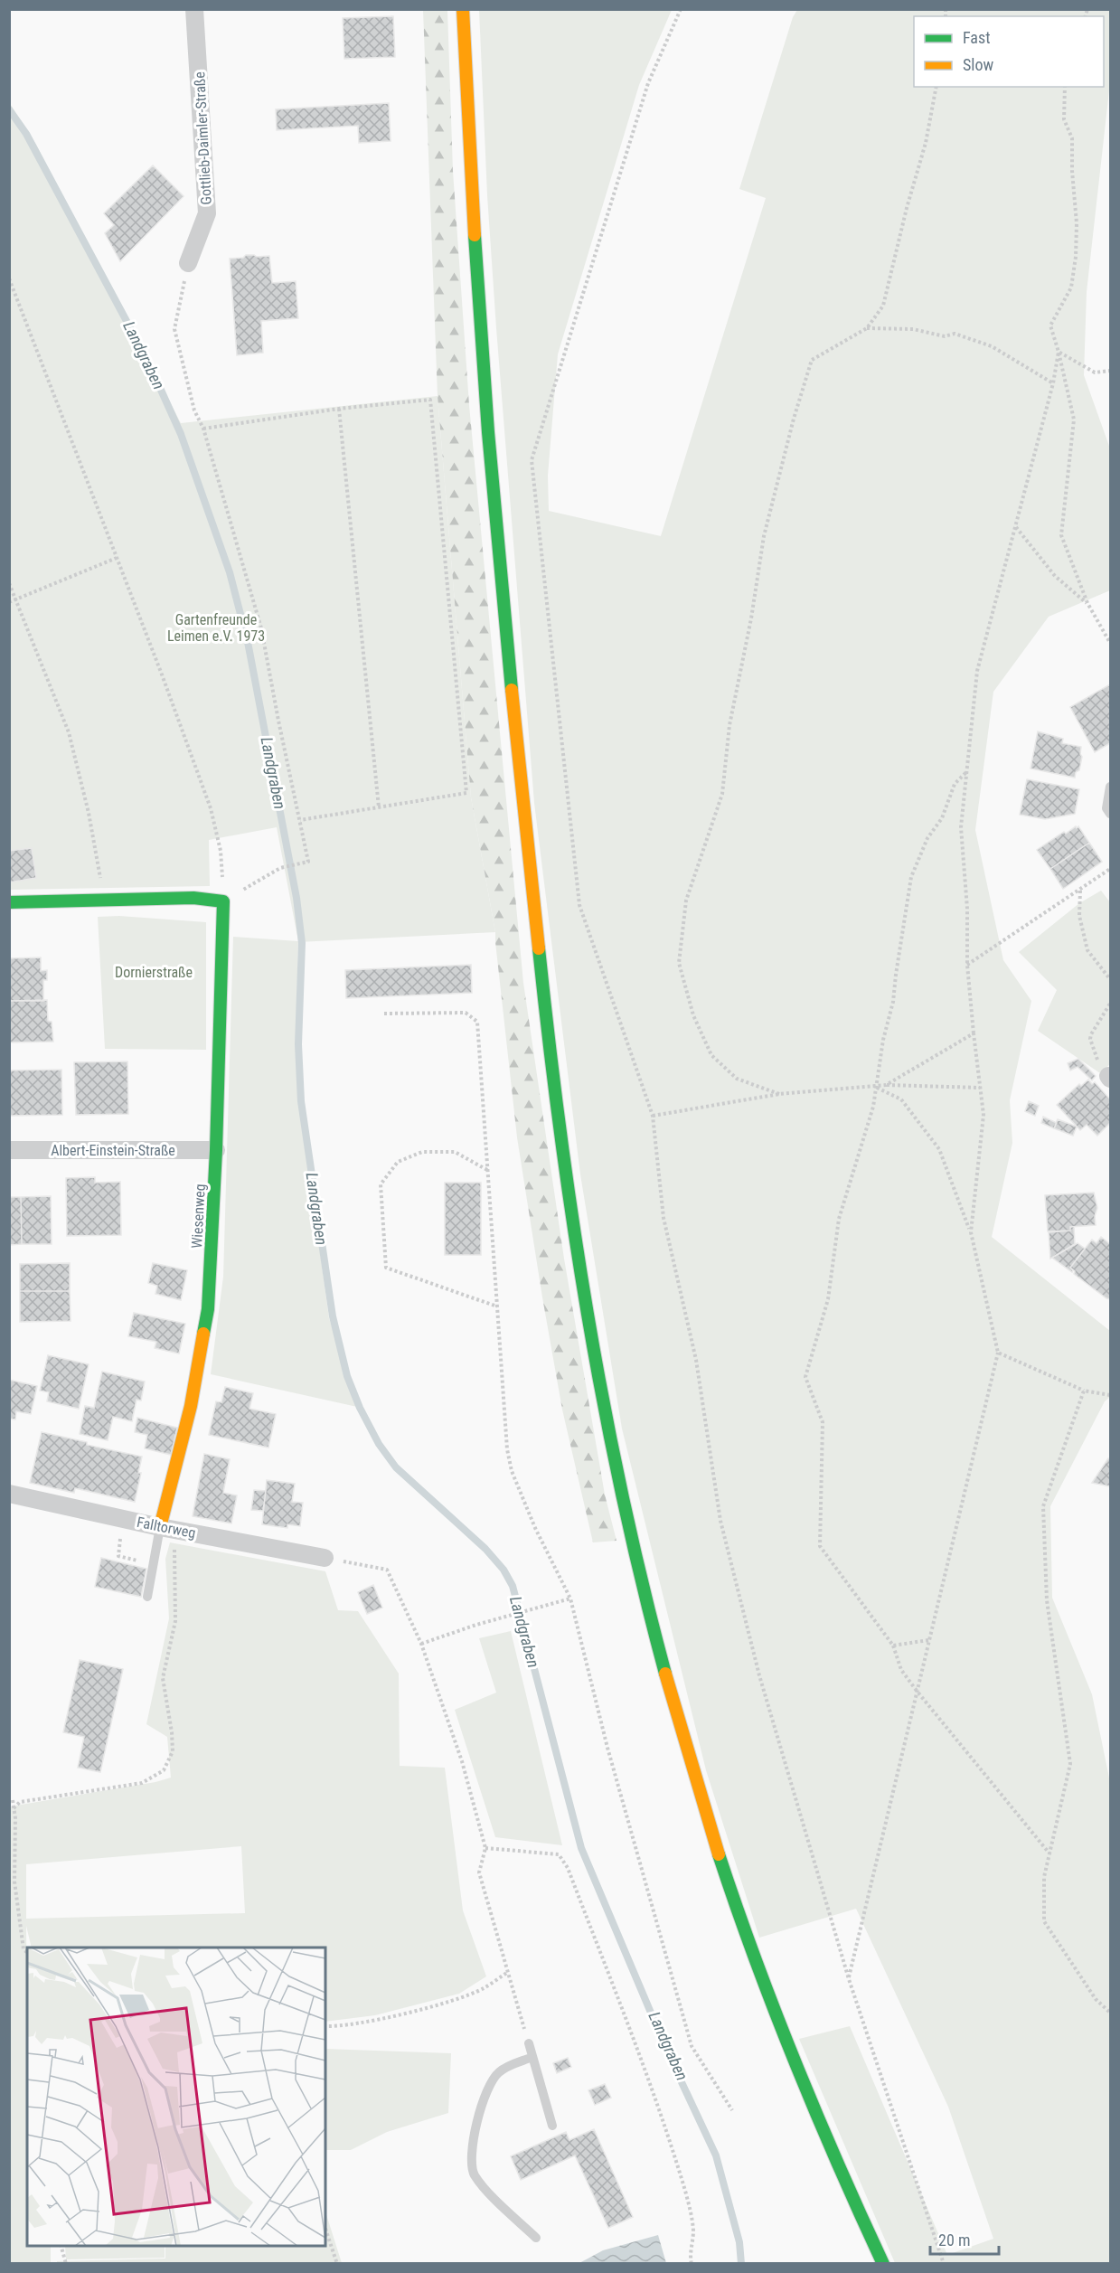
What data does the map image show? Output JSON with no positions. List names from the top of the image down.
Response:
{
  "streets": {
    "main road": ["Wiesenweg"],
    "street": ["Gottlieb-Daimler-Straße", "Albert-Einstein-Straße", "Falltorweg"]
  },
  "crossings": [
    ["Albert-Einstein-Straße", "Wiesenweg"],
    ["Wiesenweg", "Falltorweg"]
  ],
  "water": ["Landgraben"],
  "parks": ["Gartenfreunde Leimen e.V. 1973", "Dornierstraße"],
  "legend": ["Fast", "Slow"],
  "scale_bar": "20 m"
}
